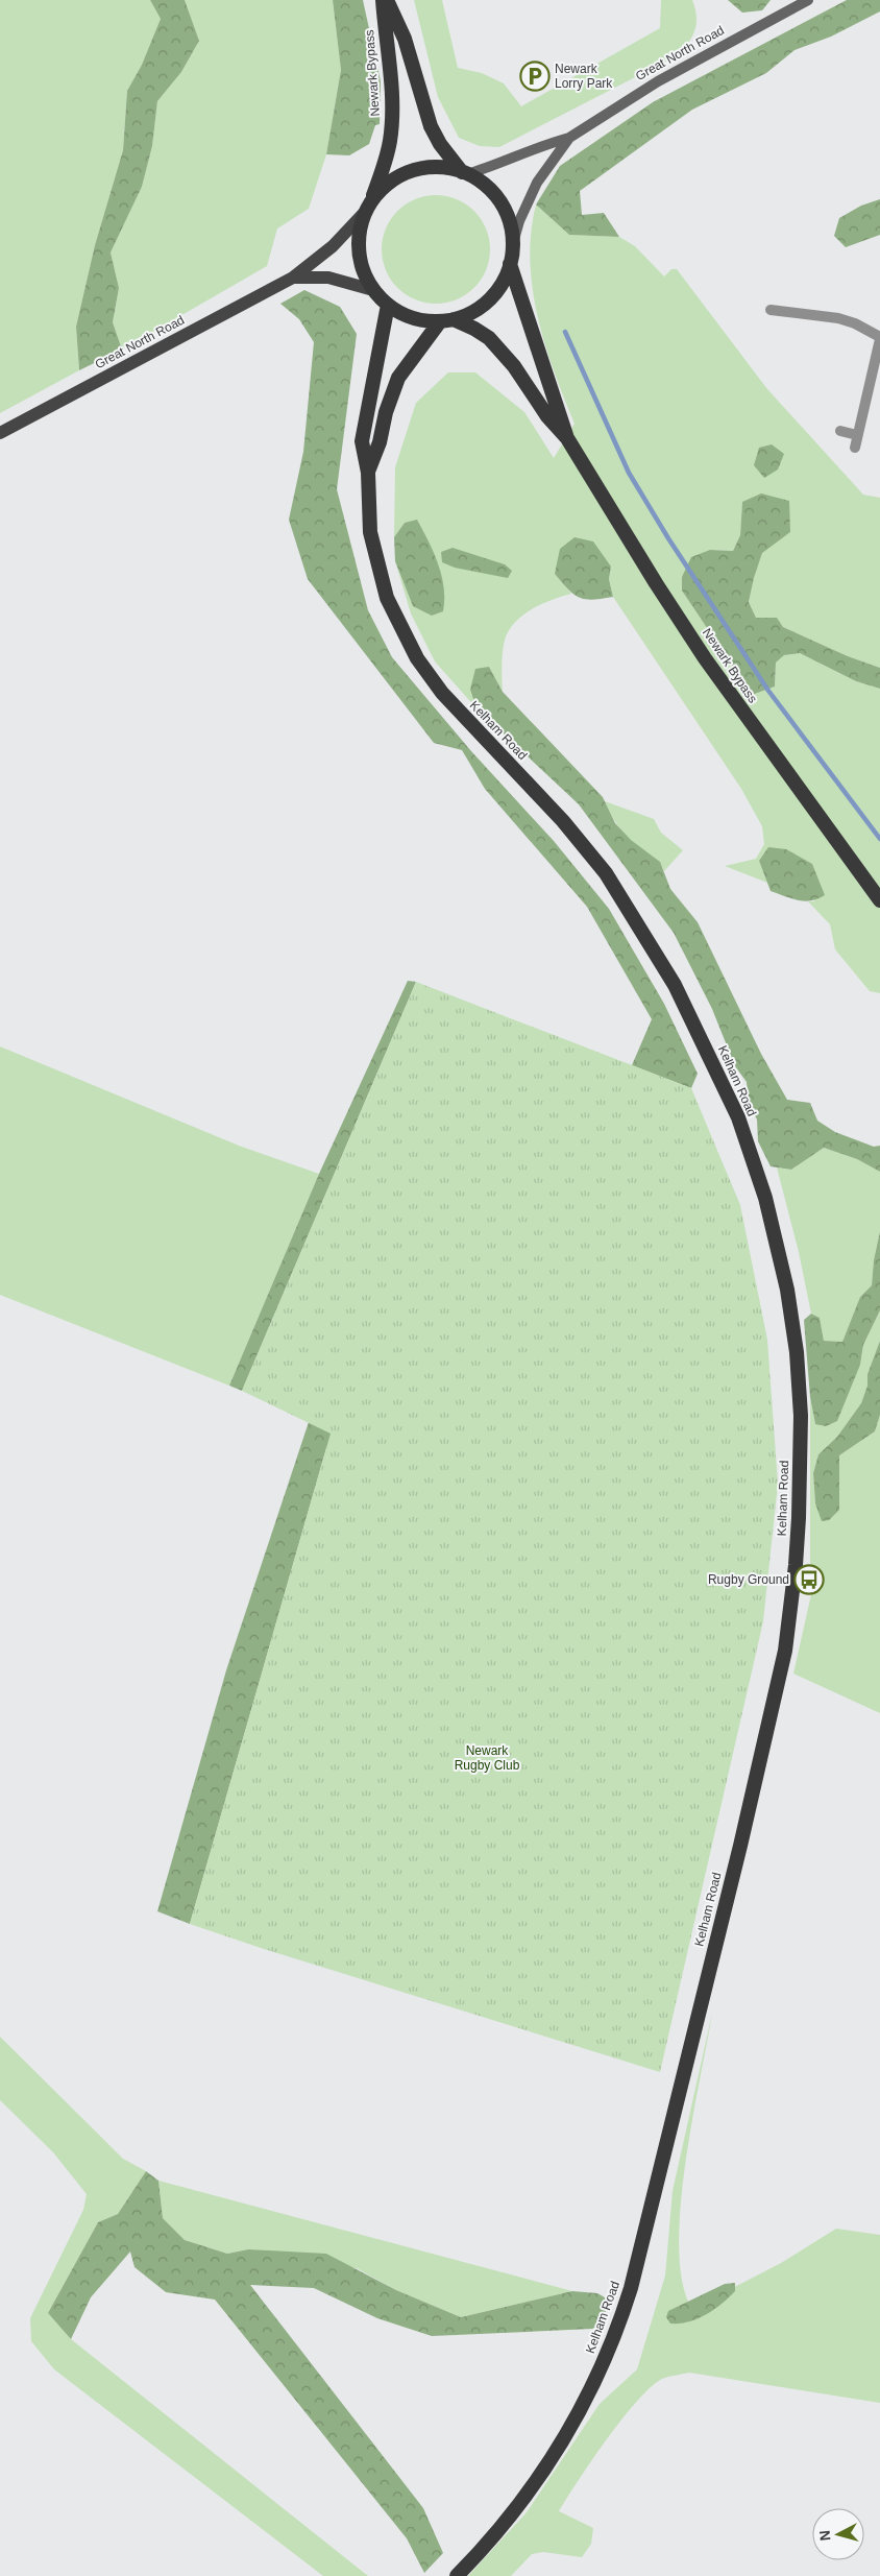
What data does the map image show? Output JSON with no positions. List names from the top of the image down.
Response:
{
  "streets": {
    "highway": ["Newark Bypass", "Kelham Road"],
    "main road": ["Great North Road"]
  },
  "crossings": [
    ["Great North Road", "Newark Bypass"],
    ["Great North Road", "Kelham Road"],
    ["Newark Bypass", "Kelham Road"]
  ],
  "parks": ["Newark Rugby Club"],
  "places": {
    "parking": ["Newark Lorry Park"],
    "bus stop": ["Rugby Ground"]
  },
  "north": "left"
}
